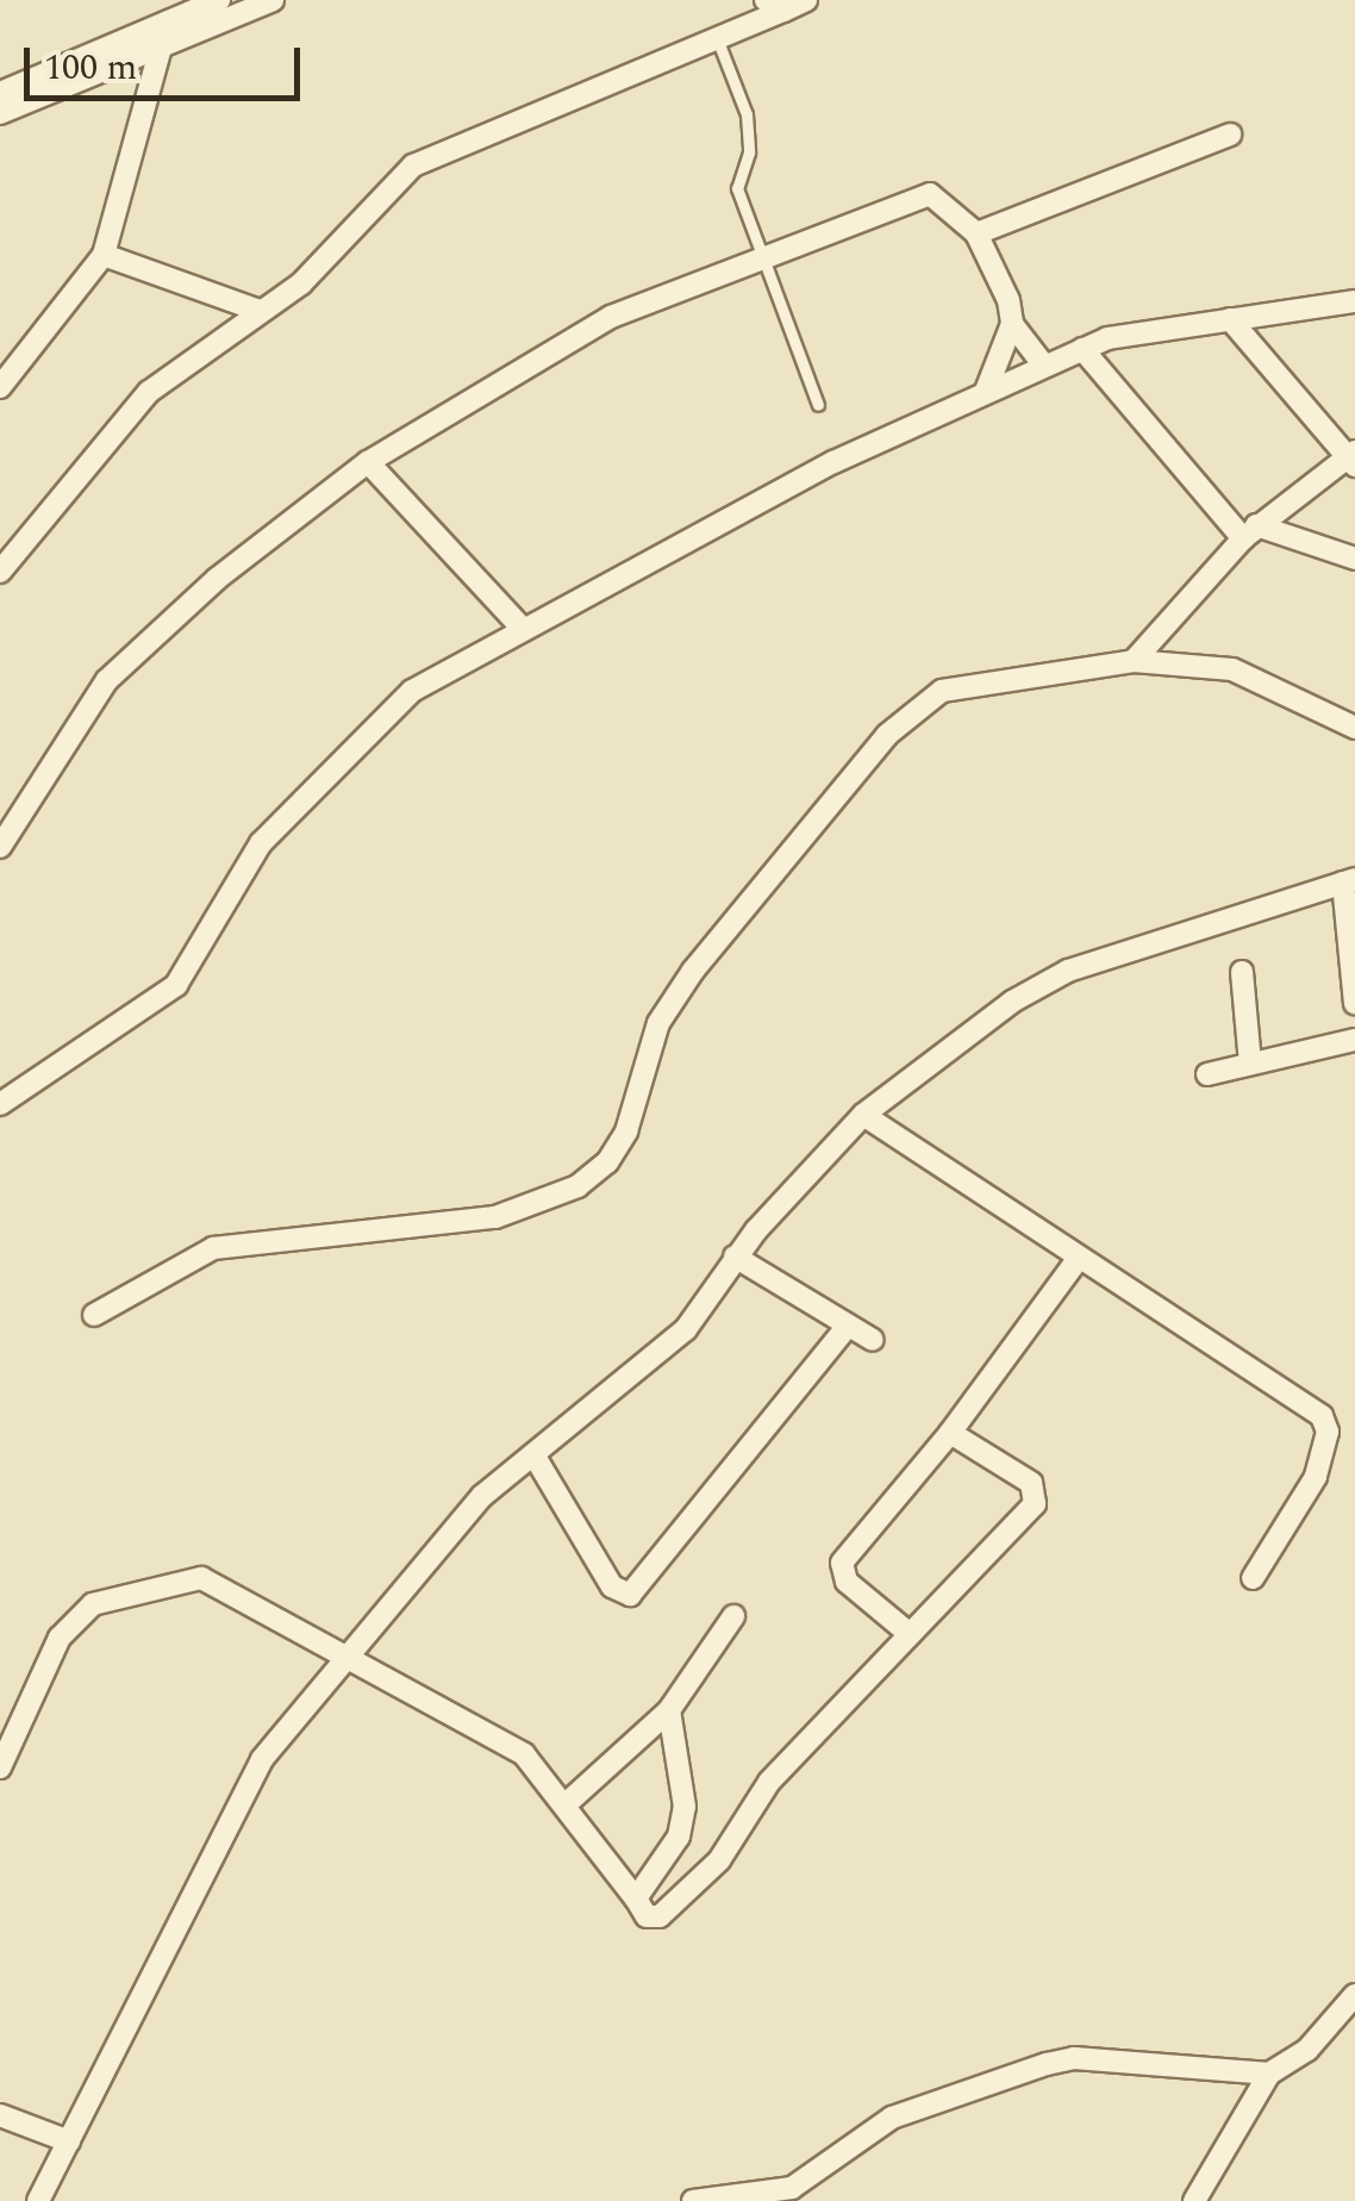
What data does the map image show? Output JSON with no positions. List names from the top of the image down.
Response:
{
  "scale_bar": "100 m"
}
